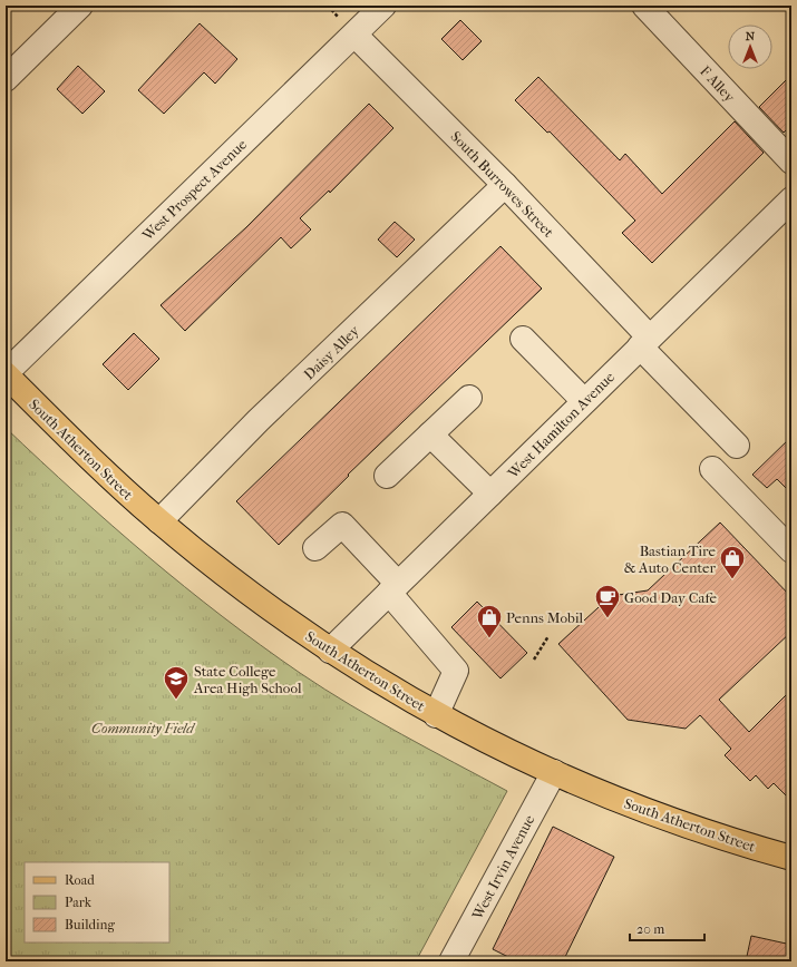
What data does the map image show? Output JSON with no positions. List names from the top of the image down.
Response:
{
  "streets": {
    "main road": ["South Atherton Street"],
    "street": [
      "F Alley",
      "South Burrowes Street",
      "West Prospect Avenue",
      "Daisy Alley",
      "West Hamilton Avenue",
      "West Irvin Avenue"
    ]
  },
  "crossings": [
    ["South Burrowes Street", "West Prospect Avenue"],
    ["South Burrowes Street", "Daisy Alley"],
    ["South Burrowes Street", "West Hamilton Avenue"],
    ["West Prospect Avenue", "South Atherton Street"],
    ["Daisy Alley", "South Atherton Street"],
    ["West Hamilton Avenue", "South Atherton Street"],
    ["South Atherton Street", "West Irvin Avenue"]
  ],
  "parks": ["Community Field"],
  "places": {
    "shop": ["Bastian Tire & Auto Center", "Penns Mobil"],
    "cafe": ["Good Day Cafe"],
    "school or university": ["State College Area High School"]
  },
  "legend": ["Road", "Park", "Building"],
  "scale_bar": "20 m",
  "north": "top"
}
